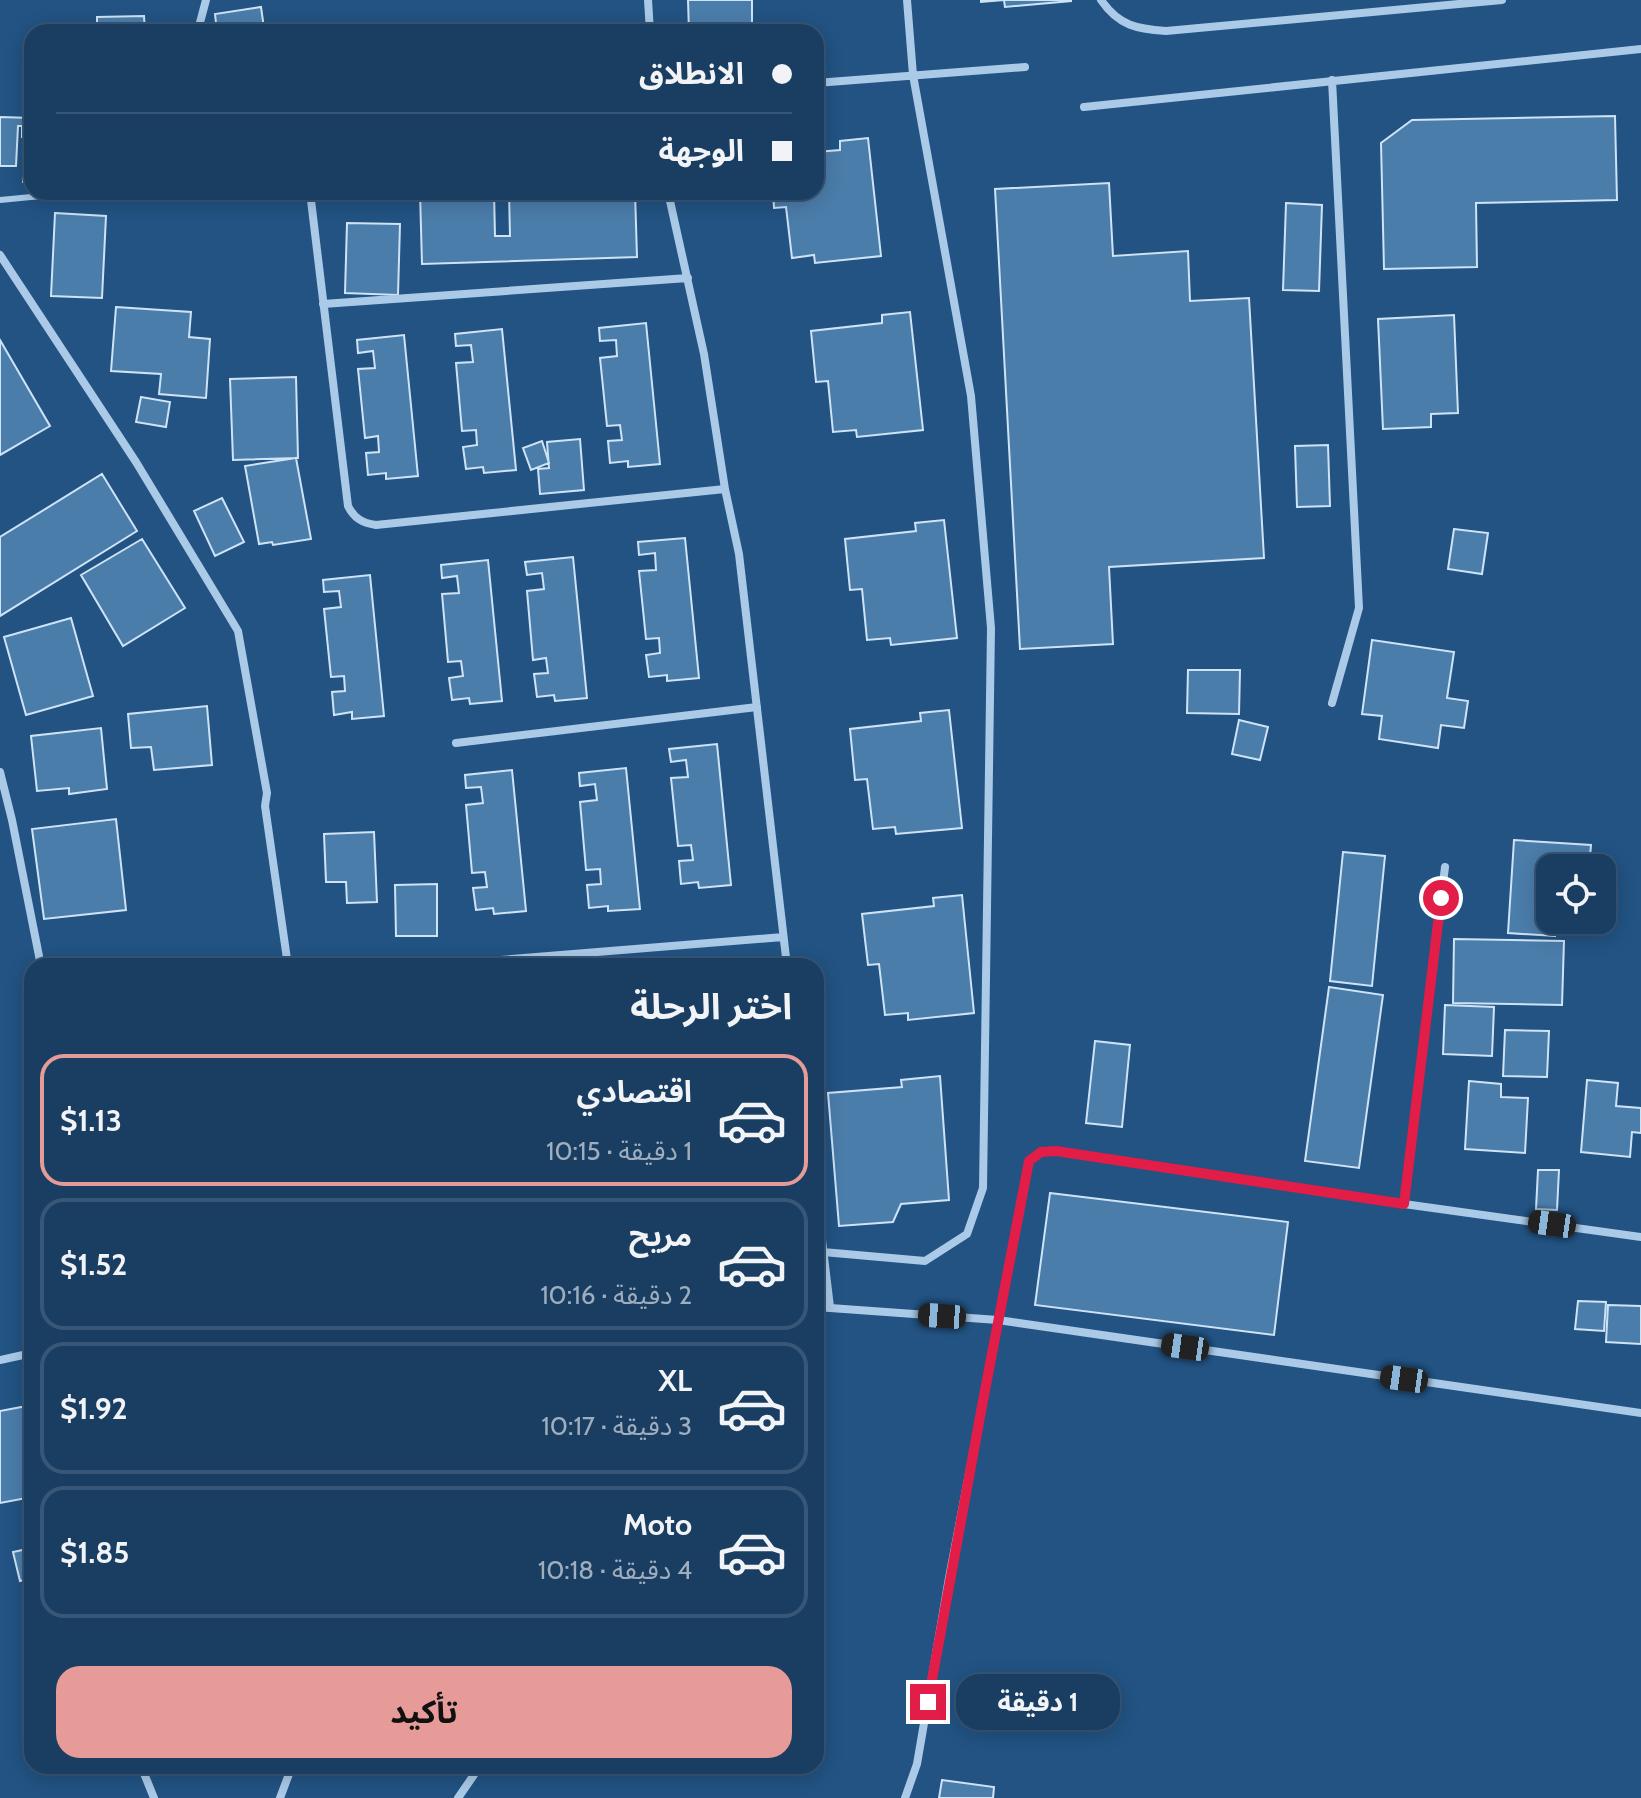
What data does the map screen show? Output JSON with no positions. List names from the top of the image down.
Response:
{
  "page": {
    "banner": ["الانطلاق", "الوجهة"],
    "heading": "اختر الرحلة",
    "list": [
      {
        "name": "اقتصادي",
        "note": "1 دقيقة · 10:15",
        "value": "$1.13"
      },
      {
        "name": "مريح",
        "note": "2 دقيقة · 10:16",
        "value": "$1.52"
      },
      {
        "name": "XL",
        "note": "3 دقيقة · 10:17",
        "value": "$1.92"
      },
      {
        "name": "Moto",
        "note": "4 دقيقة · 10:18",
        "value": "$1.85"
      }
    ],
    "buttons": "تأكيد",
    "bubble": "1 دقيقة"
  }
}
